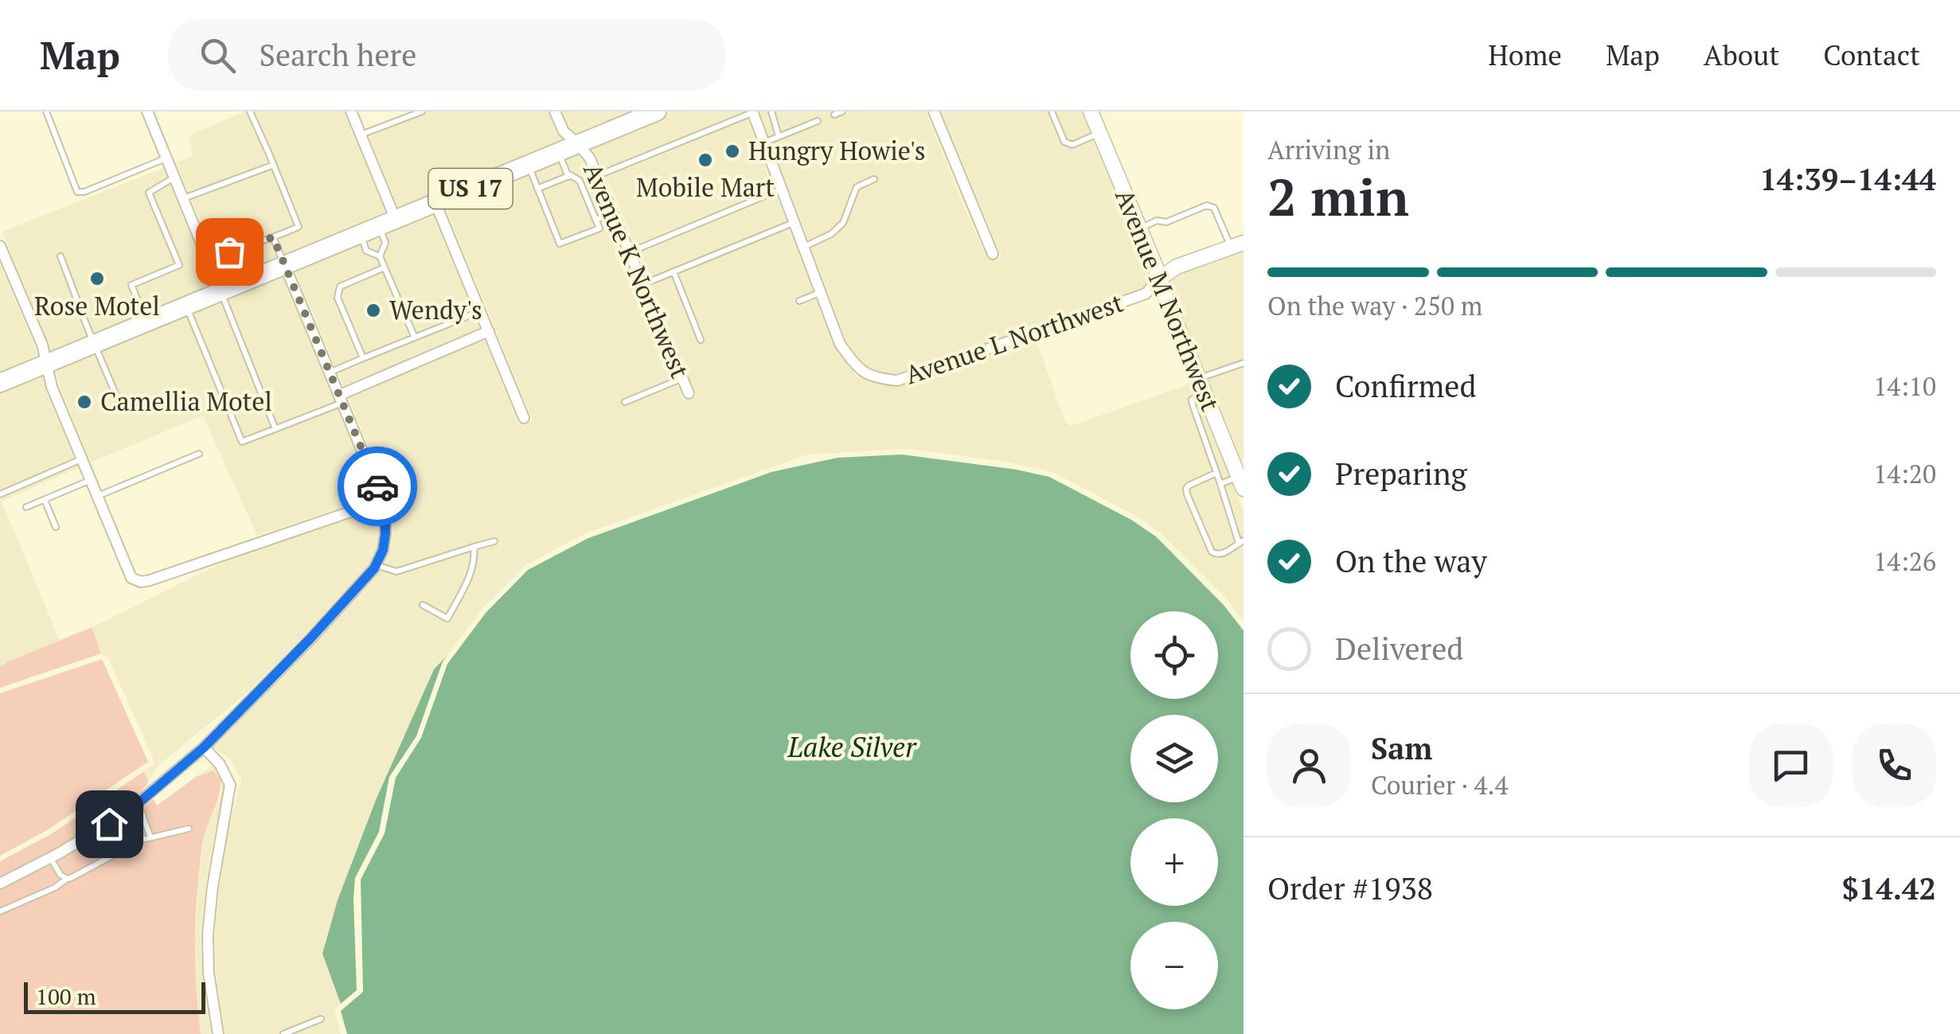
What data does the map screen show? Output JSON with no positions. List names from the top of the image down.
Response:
{
  "streets": {
    "highway": ["US 17"],
    "street": ["Avenue K Northwest", "Avenue M Northwest", "Avenue L Northwest"]
  },
  "crossings": [
    ["US 17", "Avenue K Northwest"],
    ["Avenue M Northwest", "Avenue L Northwest"]
  ],
  "water": ["Lake Silver"],
  "places": [
    "Hungry Howie's",
    "Mobile Mart",
    "Rose Motel",
    "Wendy's",
    "Camellia Motel"
  ],
  "scale_bar": "100 m",
  "page": {
    "header": "Map",
    "search": "Search here",
    "nav": [
      "Home",
      "Map",
      "About",
      "Contact"
    ],
    "heading": ["2 min", "Arriving in", "14:39–14:44"],
    "panel": [
      "Sam",
      "Courier · 4.4",
      "Order #1938",
      "$14.42"
    ],
    "bar": "On the way · 250 m",
    "list": [
      ["Confirmed", "14:10"],
      ["Preparing", "14:20"],
      ["On the way", "14:26"],
      "Delivered"
    ],
    "map_buttons": ["+", "−"],
    "scale": "100 m"
  }
}
